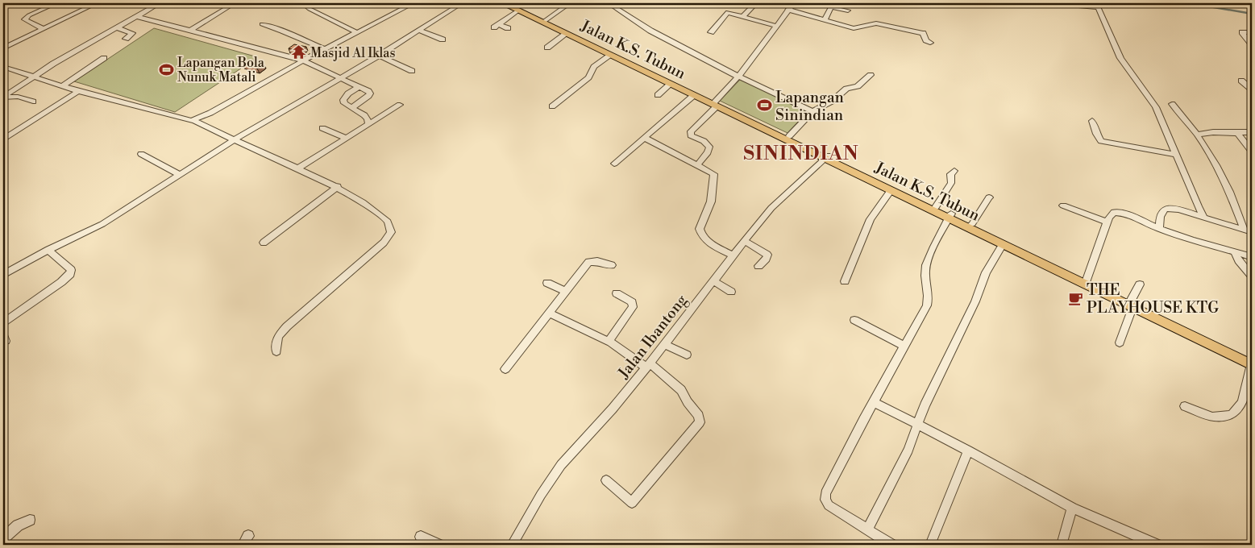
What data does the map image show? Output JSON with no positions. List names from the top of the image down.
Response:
{
  "streets": {
    "highway": ["Jalan K.S. Tubun"],
    "street": ["Jalan Ibantong"]
  },
  "crossings": [
    ["Jalan K.S. Tubun", "Jalan Ibantong"]
  ],
  "districts": ["SININDIAN"],
  "places": {
    "temple": ["Masjid Al Iklas"],
    "sports": ["Lapangan Bola Nunuk Matali", "Lapangan Sinindian"],
    "cafe": ["THE PLAYHOUSE KTG"]
  }
}
